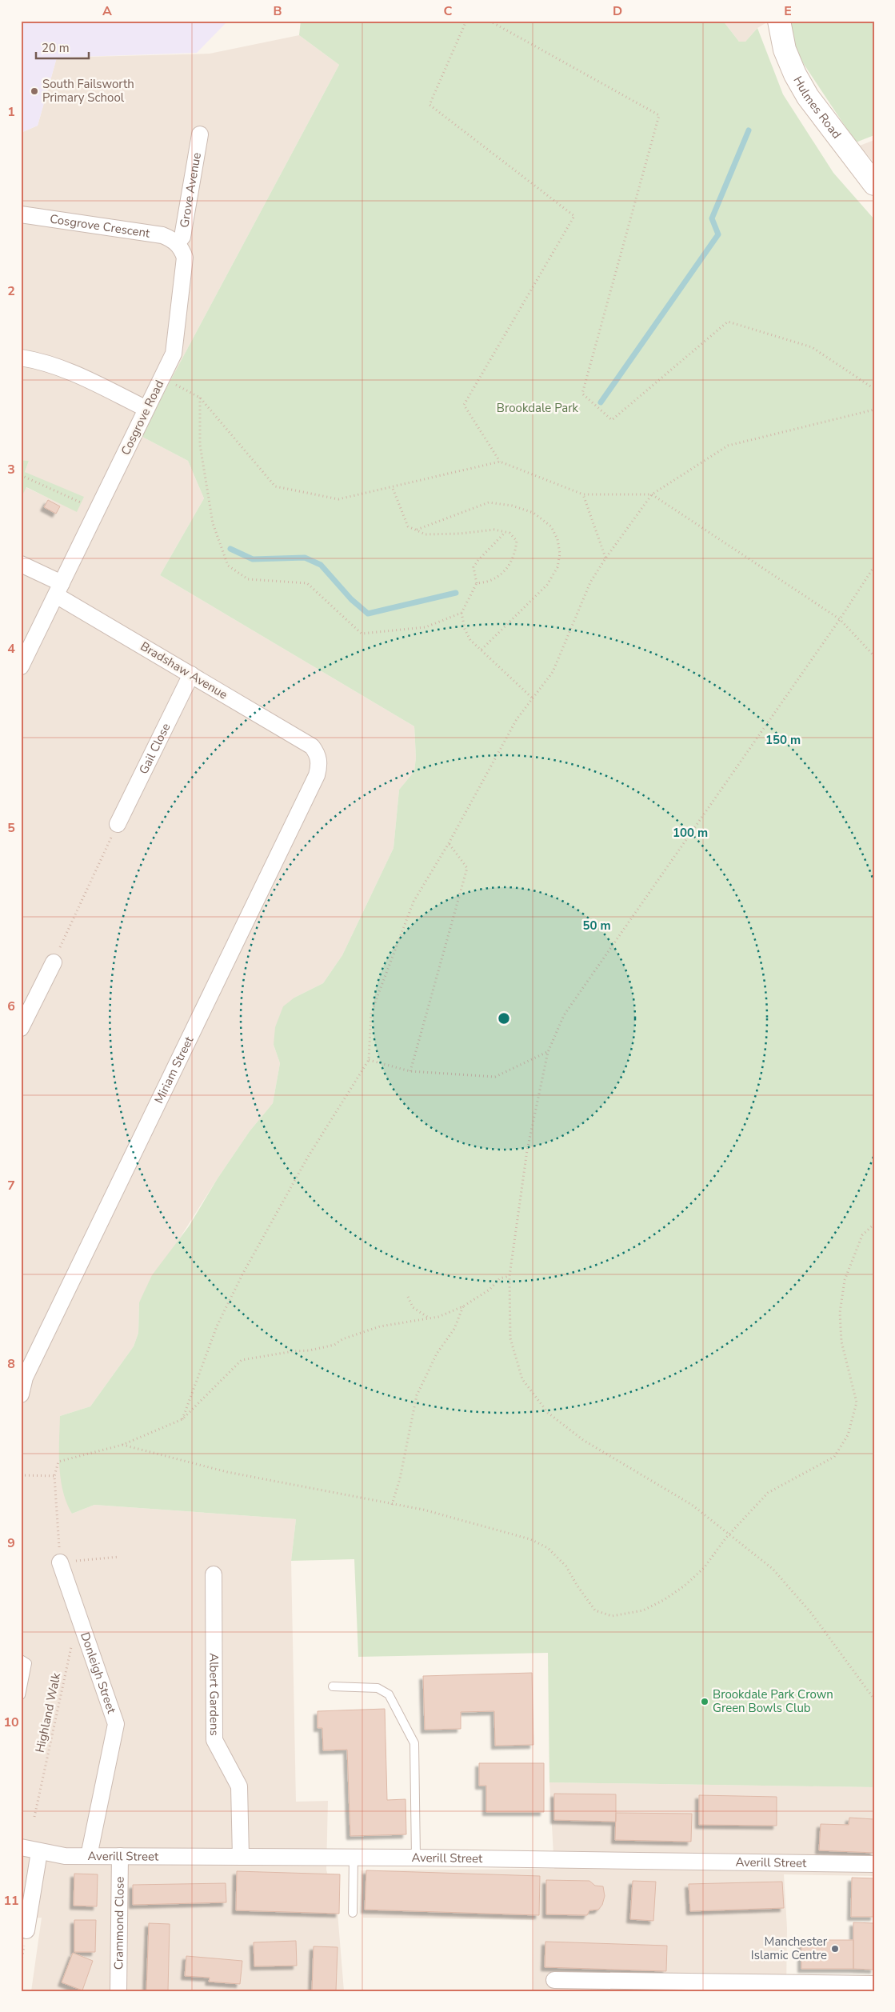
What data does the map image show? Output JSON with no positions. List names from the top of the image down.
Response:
{
  "streets": {
    "street": [
      "Hulmes Road",
      "Grove Avenue",
      "Cosgrove Crescent",
      "Cosgrove Road",
      "Bradshaw Avenue",
      "Gail Close",
      "Miriam Street",
      "Donleigh Street",
      "Albert Gardens",
      "Averill Street",
      "Crammond Close"
    ],
    "path": ["Highland Walk"]
  },
  "crossings": [
    ["Grove Avenue", "Cosgrove Crescent"],
    ["Grove Avenue", "Cosgrove Road"],
    ["Cosgrove Crescent", "Cosgrove Road"],
    ["Cosgrove Road", "Bradshaw Avenue"],
    ["Bradshaw Avenue", "Gail Close"],
    ["Bradshaw Avenue", "Miriam Street"],
    ["Donleigh Street", "Averill Street"],
    ["Albert Gardens", "Averill Street"],
    ["Averill Street", "Crammond Close"]
  ],
  "parks": ["Brookdale Park"],
  "places": ["South Failsworth Primary School", "Brookdale Park Crown Green Bowls Club", "Manchester Islamic Centre"],
  "scale_bar": "20 m",
  "grid": {
    "columns": [
      "A",
      "B",
      "C",
      "D",
      "E"
    ],
    "rows": [
      "1",
      "2",
      "3",
      "4",
      "5",
      "6",
      "7",
      "8",
      "9",
      "10",
      "11"
    ]
  },
  "rings": ["150 m", "100 m", "50 m"]
}
